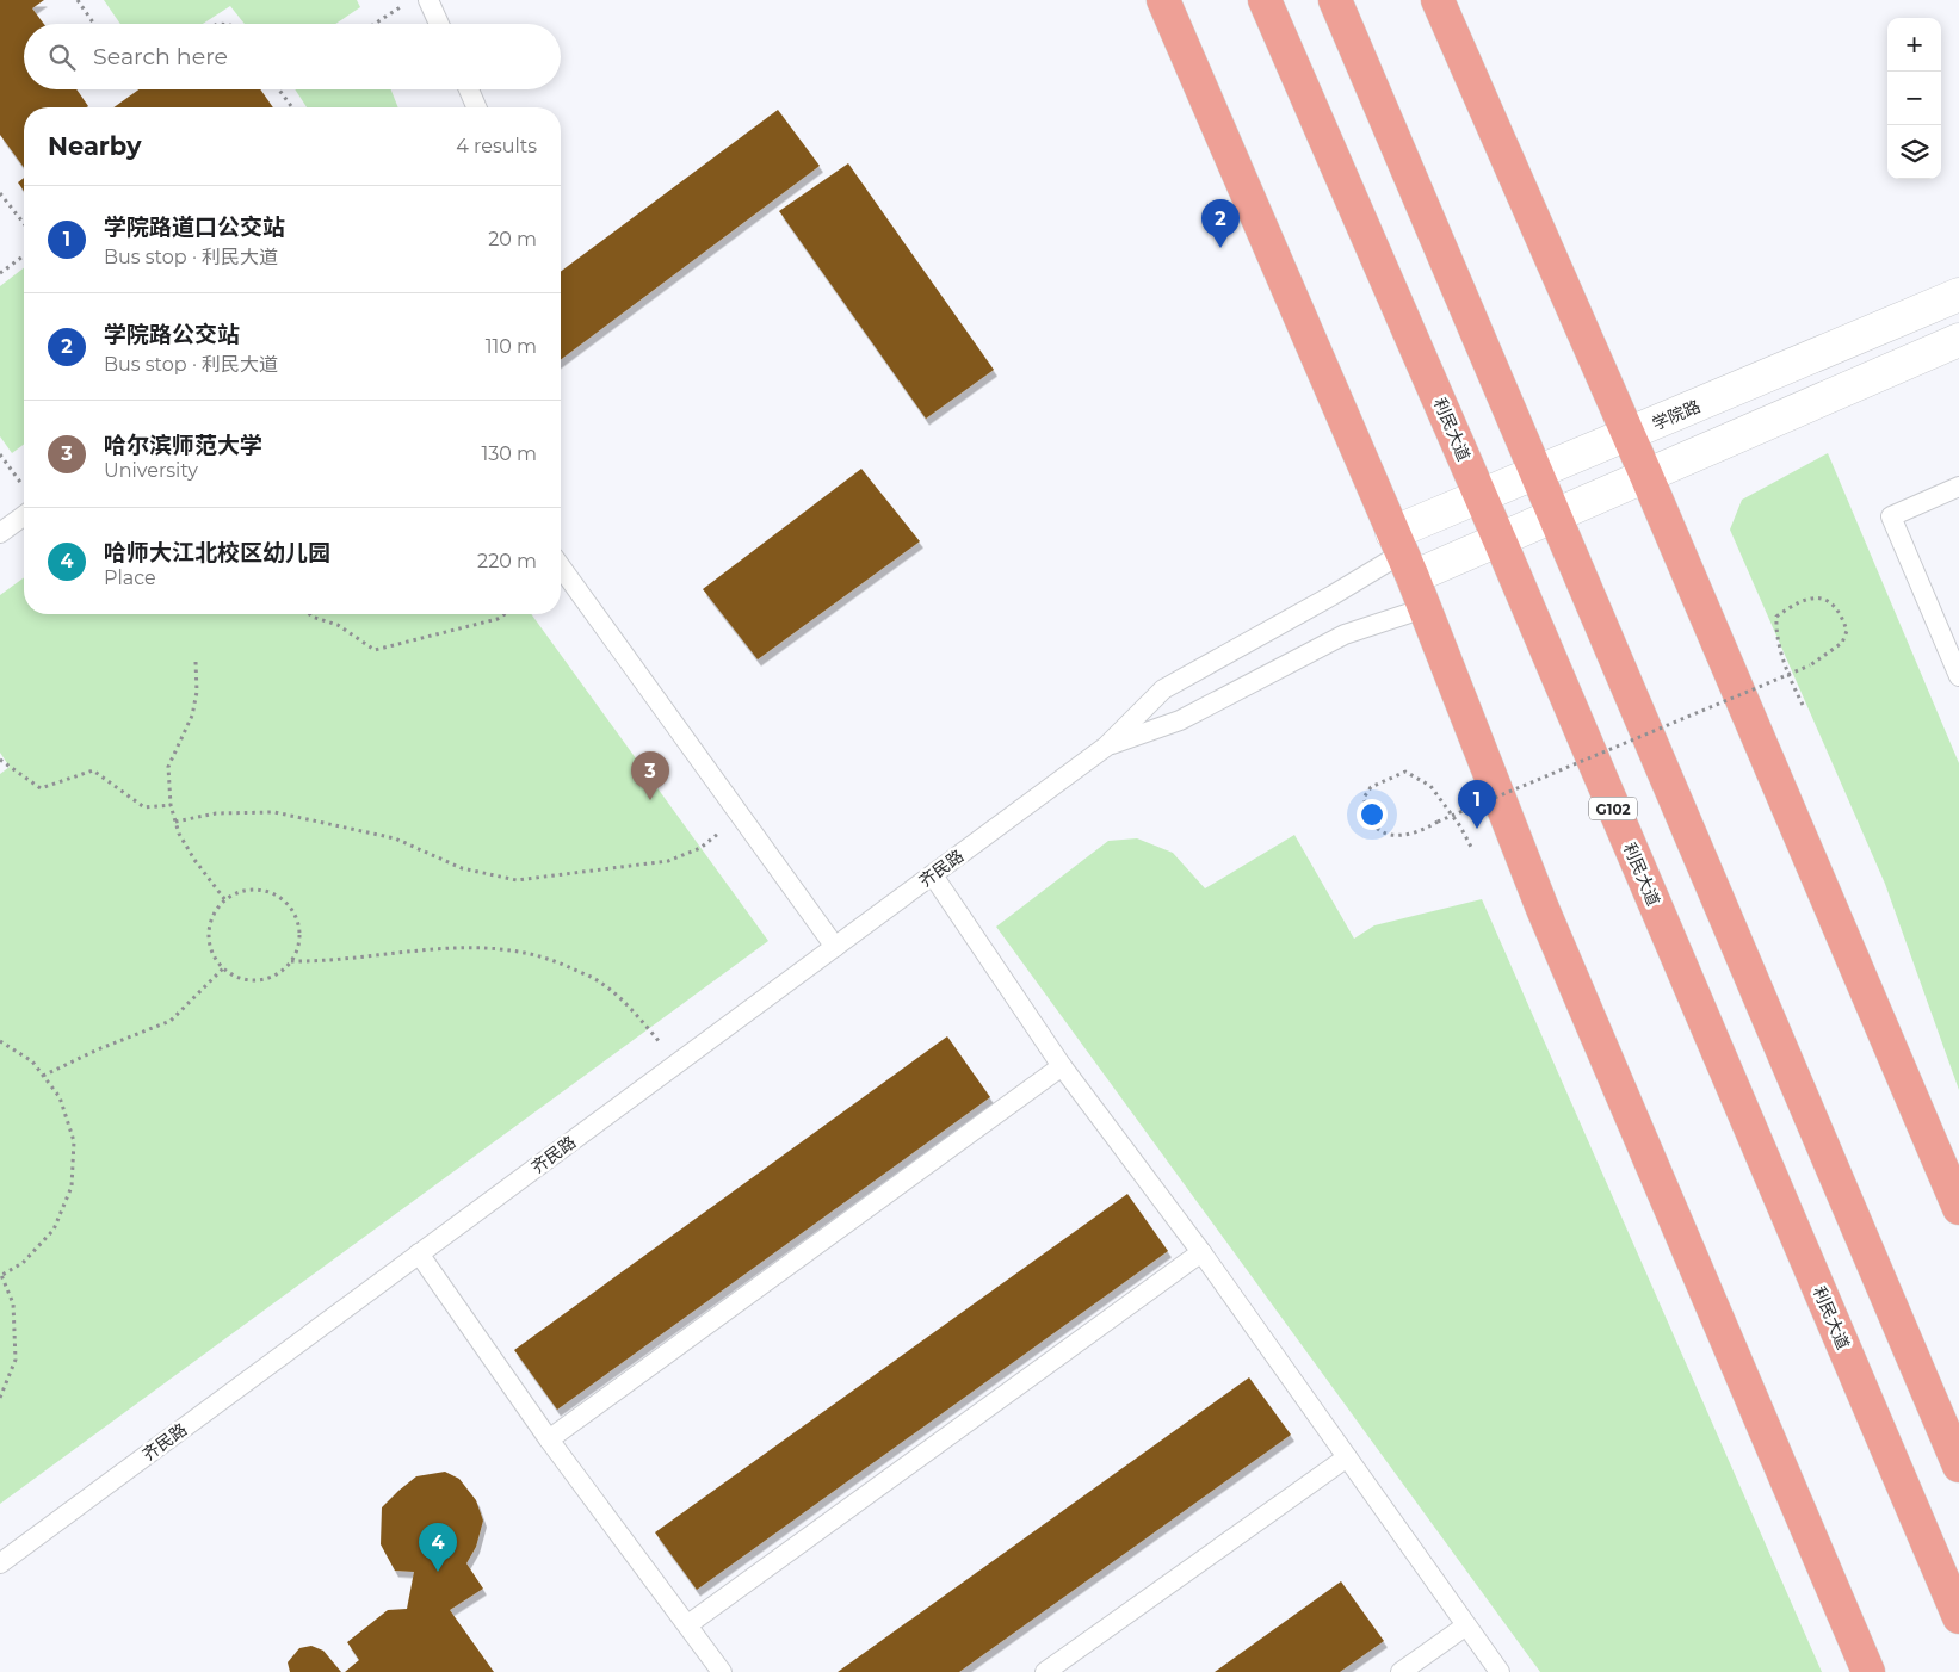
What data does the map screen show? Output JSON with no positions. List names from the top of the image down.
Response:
{
  "streets": {
    "highway": ["利民大道", "G102"],
    "main road": ["学院路"],
    "lane": ["齐民路"]
  },
  "crossings": [
    ["学院路", "利民大道"]
  ],
  "page": {
    "map_buttons": ["+", "−"],
    "search": "Search here",
    "heading": ["Nearby", "4 results"],
    "list": [
      {
        "mark": "1",
        "name": "学院路道口公交站",
        "note": "Bus stop · 利民大道",
        "value": "20 m"
      },
      {
        "mark": "2",
        "name": "学院路公交站",
        "note": "Bus stop · 利民大道",
        "value": "110 m"
      },
      {
        "mark": "3",
        "name": "哈尔滨师范大学",
        "note": "University",
        "value": "130 m"
      },
      {
        "mark": "4",
        "name": "哈师大江北校区幼儿园",
        "note": "Place",
        "value": "220 m"
      }
    ],
    "pins": [
      "2",
      "3",
      "1",
      "4"
    ]
  }
}
